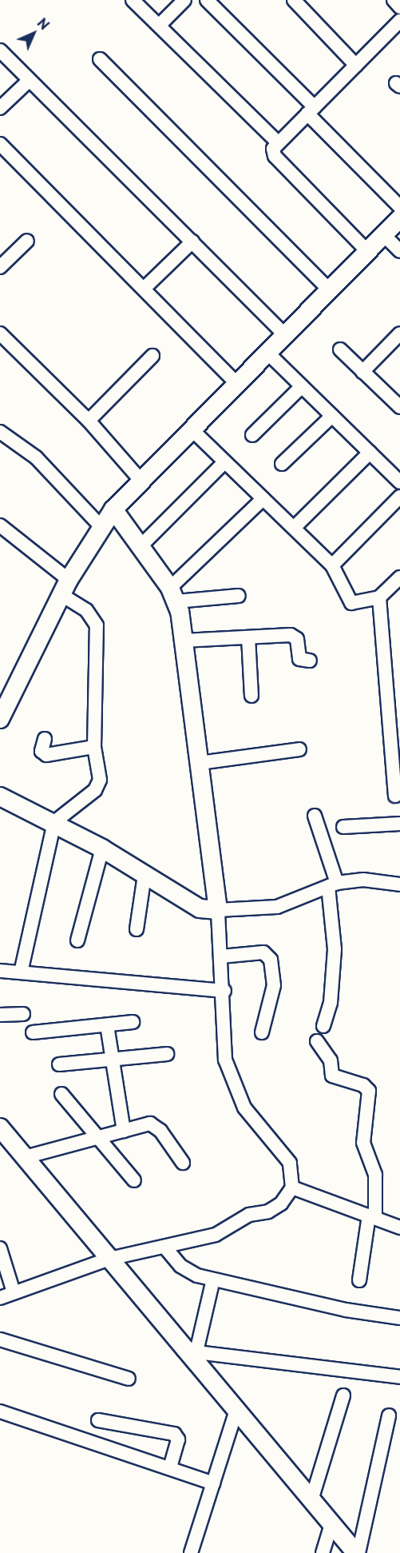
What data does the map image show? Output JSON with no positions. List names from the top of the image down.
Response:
{
  "north": "top right"
}
